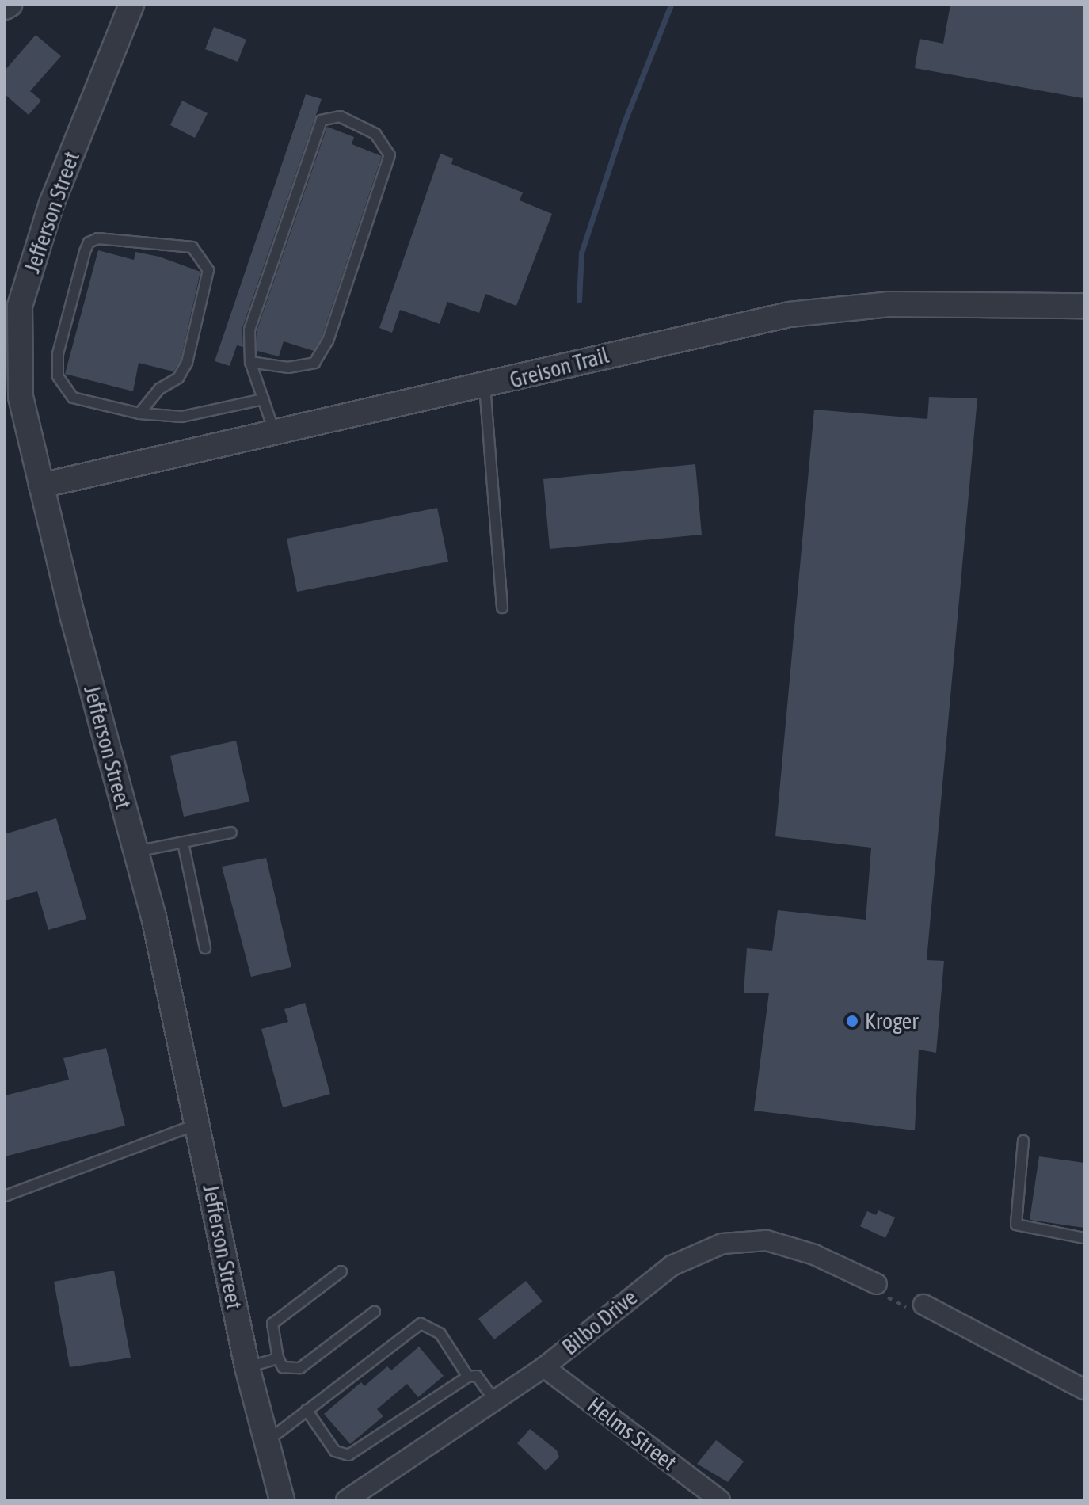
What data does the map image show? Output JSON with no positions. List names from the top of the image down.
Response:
{
  "streets": {
    "street": [
      "Jefferson Street",
      "Greison Trail",
      "Bilbo Drive",
      "Helms Street"
    ]
  },
  "crossings": [
    ["Jefferson Street", "Greison Trail"],
    ["Bilbo Drive", "Helms Street"]
  ],
  "places": ["Kroger"]
}
